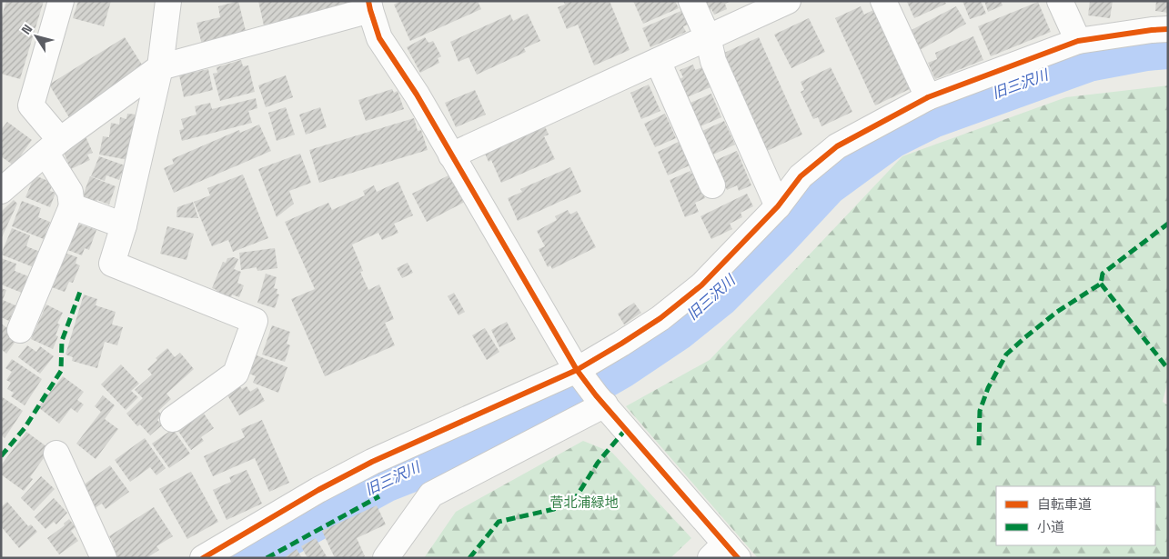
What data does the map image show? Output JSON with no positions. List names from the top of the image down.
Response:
{
  "water": ["旧三沢川"],
  "parks": ["菅北浦緑地"],
  "legend": ["自転車道", "小道"],
  "north": "top left"
}
